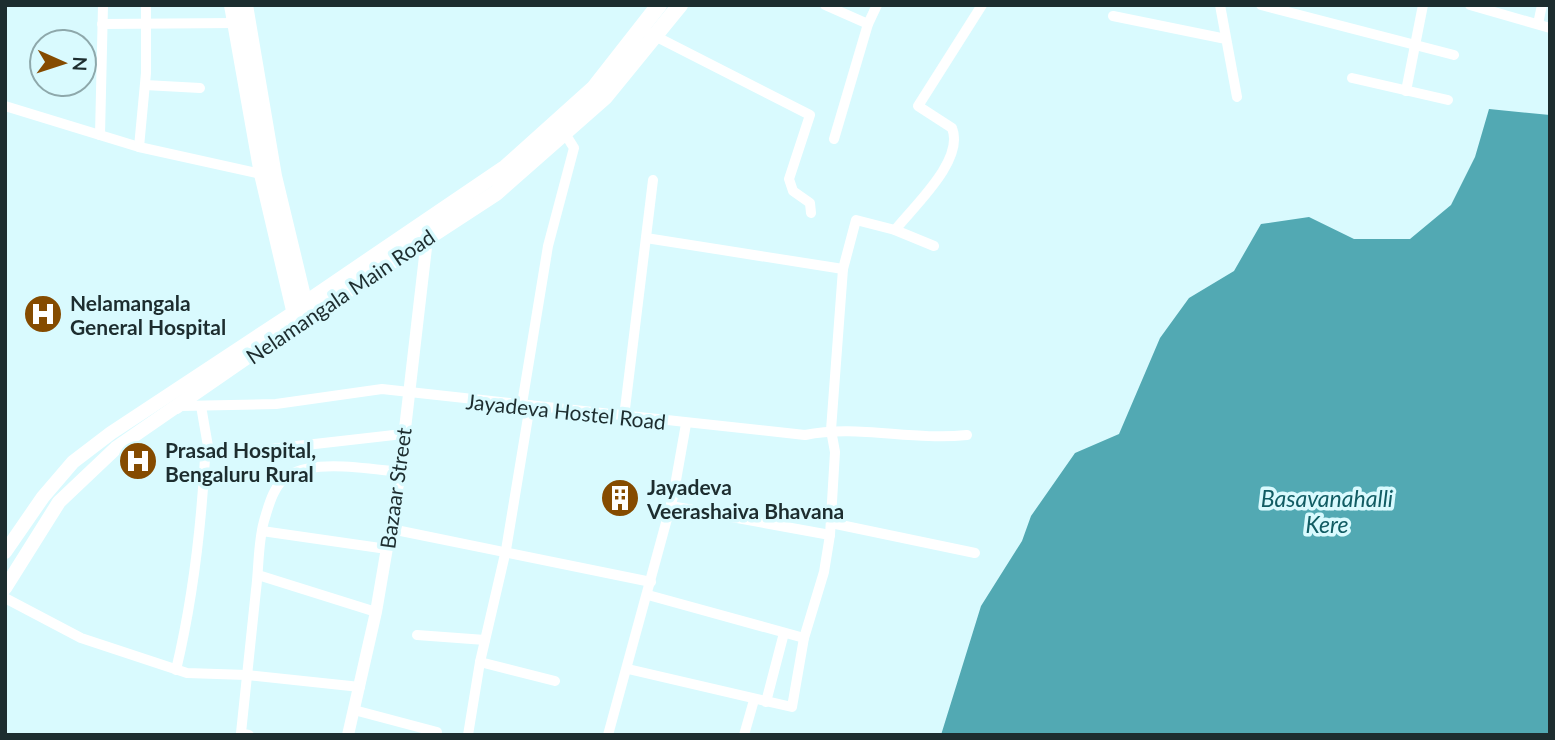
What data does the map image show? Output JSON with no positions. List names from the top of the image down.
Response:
{
  "streets": {
    "main road": ["Nelamangala Main Road"],
    "street": ["Jayadeva Hostel Road", "Bazaar Street"]
  },
  "crossings": [
    ["Nelamangala Main Road", "Jayadeva Hostel Road"],
    ["Nelamangala Main Road", "Bazaar Street"],
    ["Jayadeva Hostel Road", "Bazaar Street"]
  ],
  "water": ["Basavanahalli Kere"],
  "places": {
    "hospital": ["Nelamangala General Hospital", "Prasad Hospital, Bengaluru Rural"],
    "building": ["Jayadeva Veerashaiva Bhavana"]
  },
  "north": "right"
}
